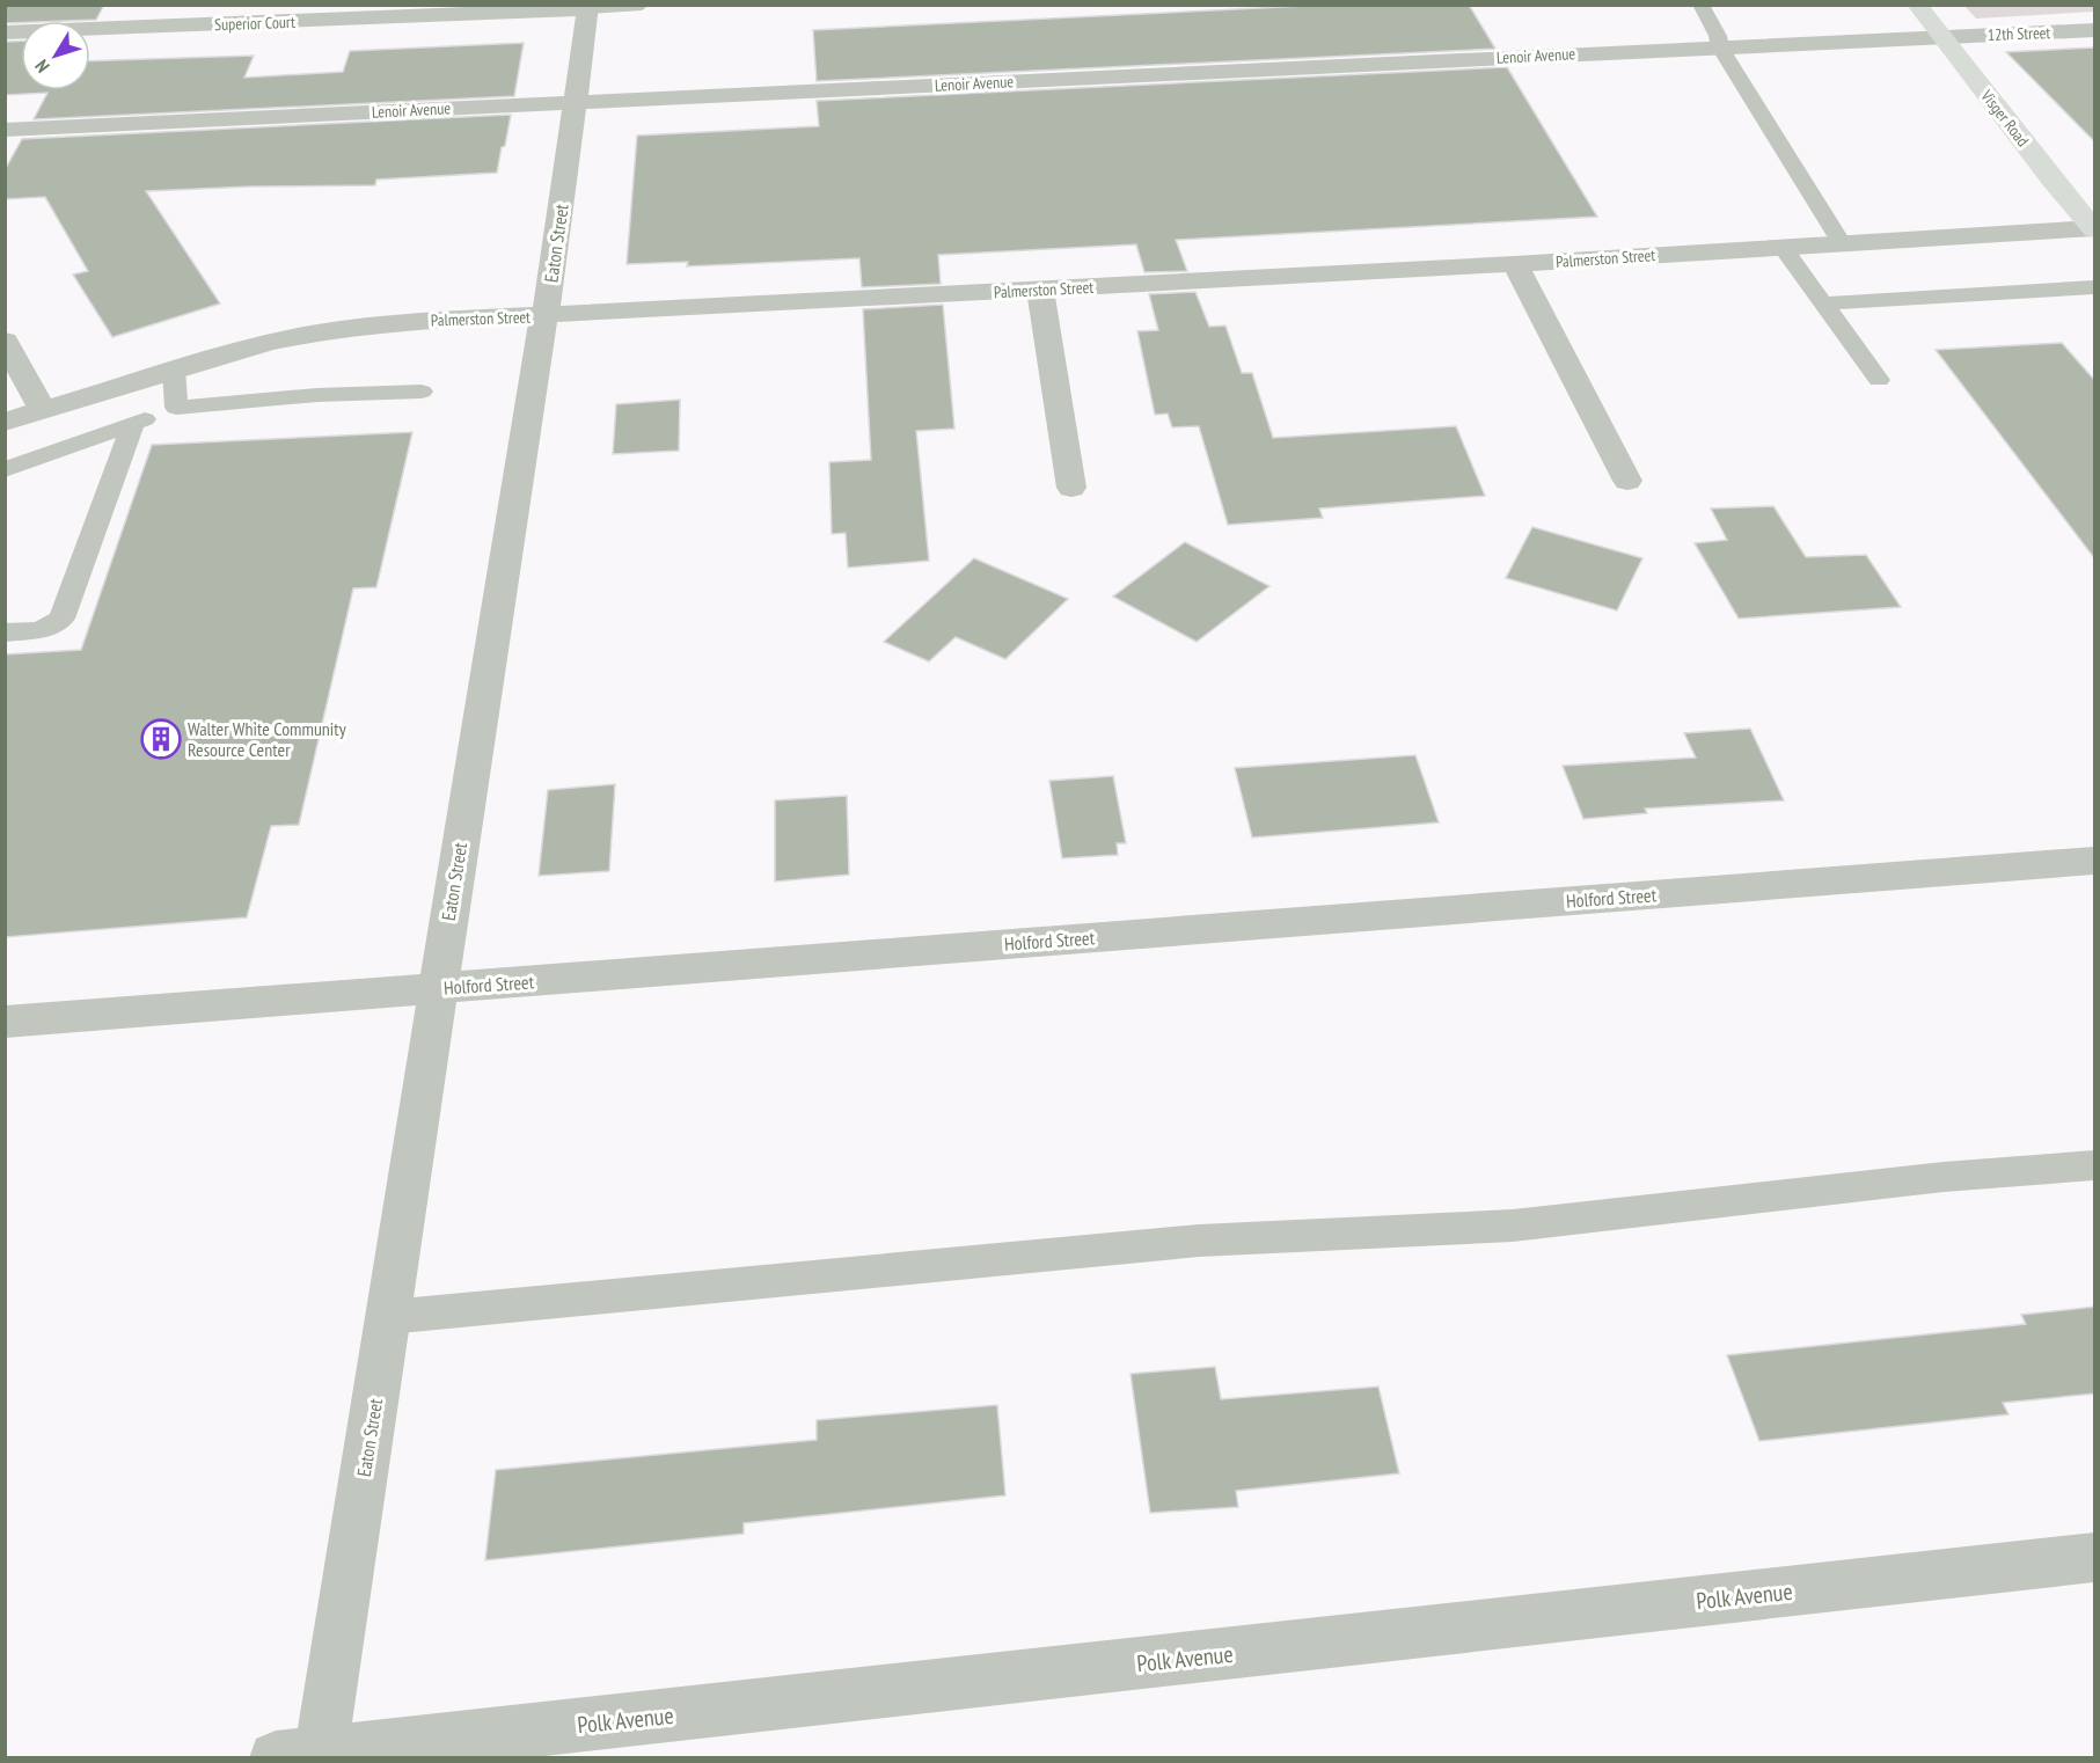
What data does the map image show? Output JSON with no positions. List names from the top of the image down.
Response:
{
  "streets": {
    "street": [
      "Superior Court",
      "12th Street",
      "Lenoir Avenue",
      "Visger Road",
      "Eaton Street",
      "Palmerston Street",
      "Holford Street",
      "Polk Avenue"
    ]
  },
  "crossings": [
    ["Superior Court", "Eaton Street"],
    ["12th Street", "Lenoir Avenue"],
    ["12th Street", "Visger Road"],
    ["Lenoir Avenue", "Visger Road"],
    ["Lenoir Avenue", "Eaton Street"],
    ["Visger Road", "Palmerston Street"],
    ["Eaton Street", "Palmerston Street"],
    ["Eaton Street", "Holford Street"],
    ["Eaton Street", "Polk Avenue"]
  ],
  "places": {
    "building": ["Walter White Community Resource Center"]
  },
  "north": "bottom left"
}
